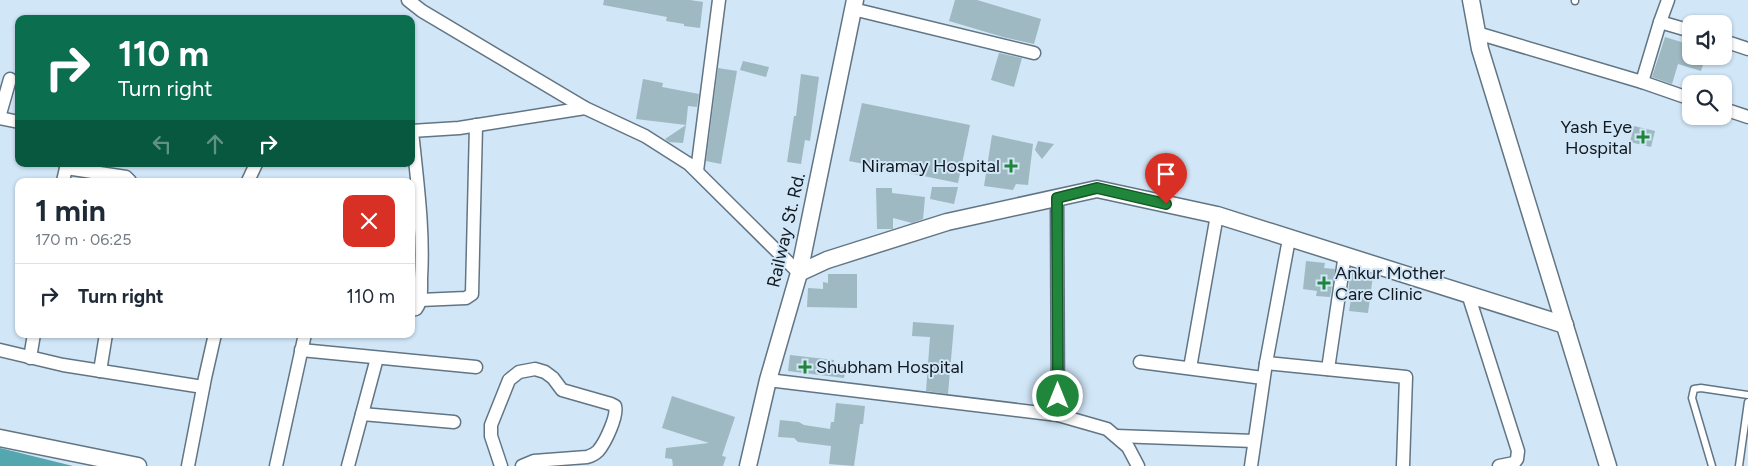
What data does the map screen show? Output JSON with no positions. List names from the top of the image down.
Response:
{
  "streets": {
    "street": ["Railway St. Rd."]
  },
  "places": {
    "health": [
      "Yash Eye Hospital",
      "Niramay Hospital",
      "Ankur Mother Care Clinic",
      "Shubham Hospital"
    ]
  },
  "page": {
    "turn": ["110 m", "Turn right"],
    "heading": ["1 min", "170 m · 06:25"],
    "list": [
      {
        "name": "Turn right",
        "value": "110 m"
      }
    ]
  }
}
